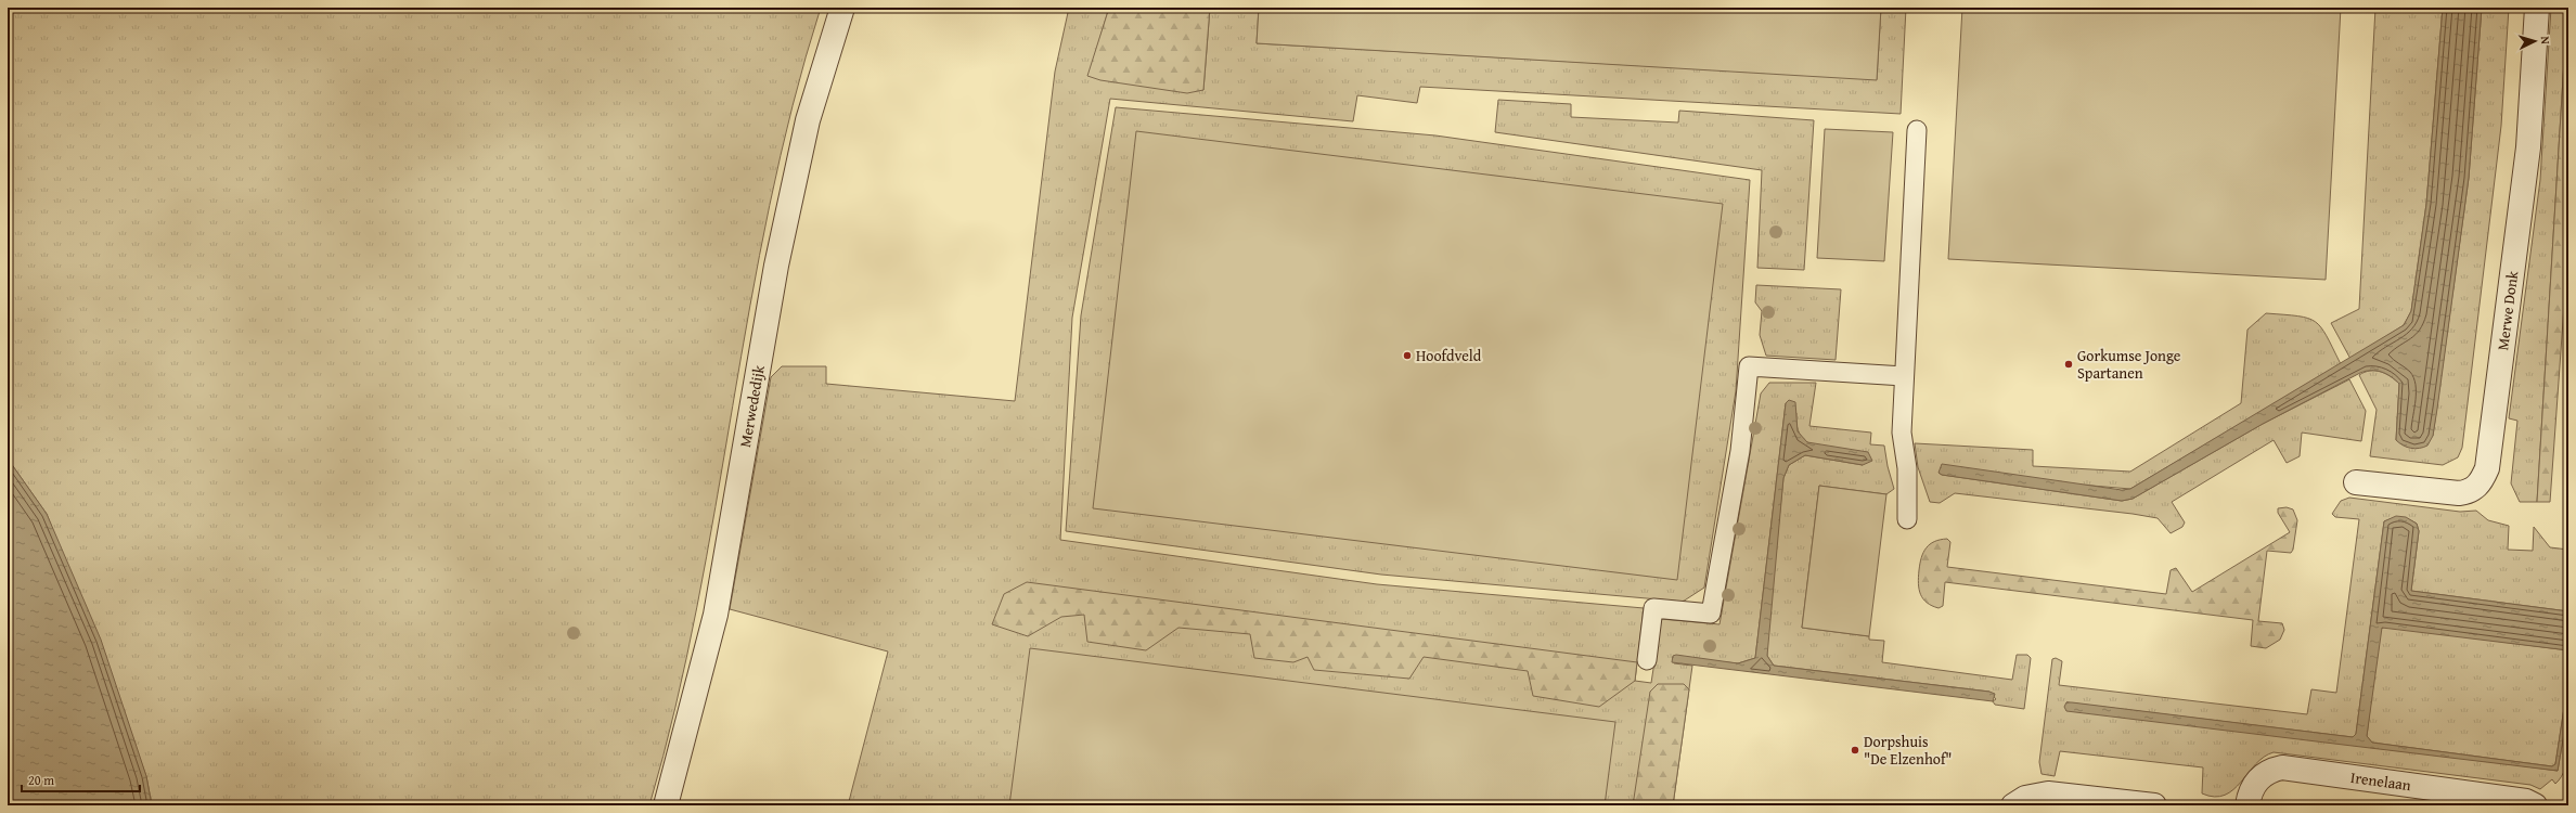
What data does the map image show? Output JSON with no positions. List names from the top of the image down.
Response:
{
  "streets": {
    "street": ["Merwe Donk", "Merwededijk", "Irenelaan"]
  },
  "places": ["Hoofdveld", "Gorkumse Jonge Spartanen", "Dorpshuis \"De Elzenhof\""],
  "scale_bar": "20 m",
  "north": "right"
}
